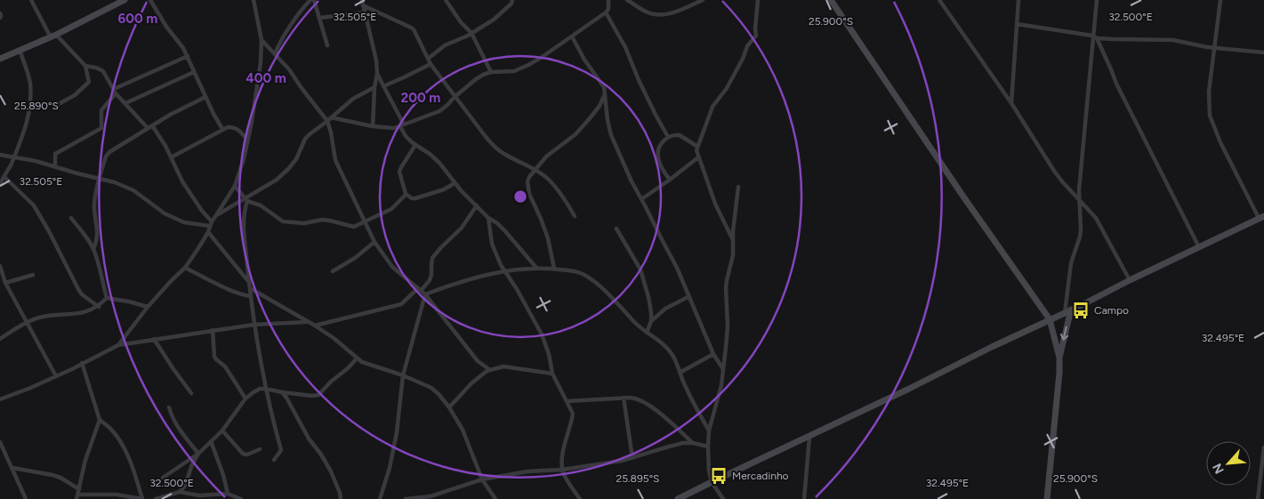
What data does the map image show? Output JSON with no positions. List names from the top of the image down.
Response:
{
  "places": {
    "bus stop": ["Campo", "Mercadinho"]
  },
  "north": "bottom left",
  "coordinates": [
    "32.505°E",
    "32.500°E",
    "25.900°S",
    "25.890°S",
    "32.495°E",
    "25.895°S"
  ],
  "rings": ["600 m", "400 m", "200 m"]
}
